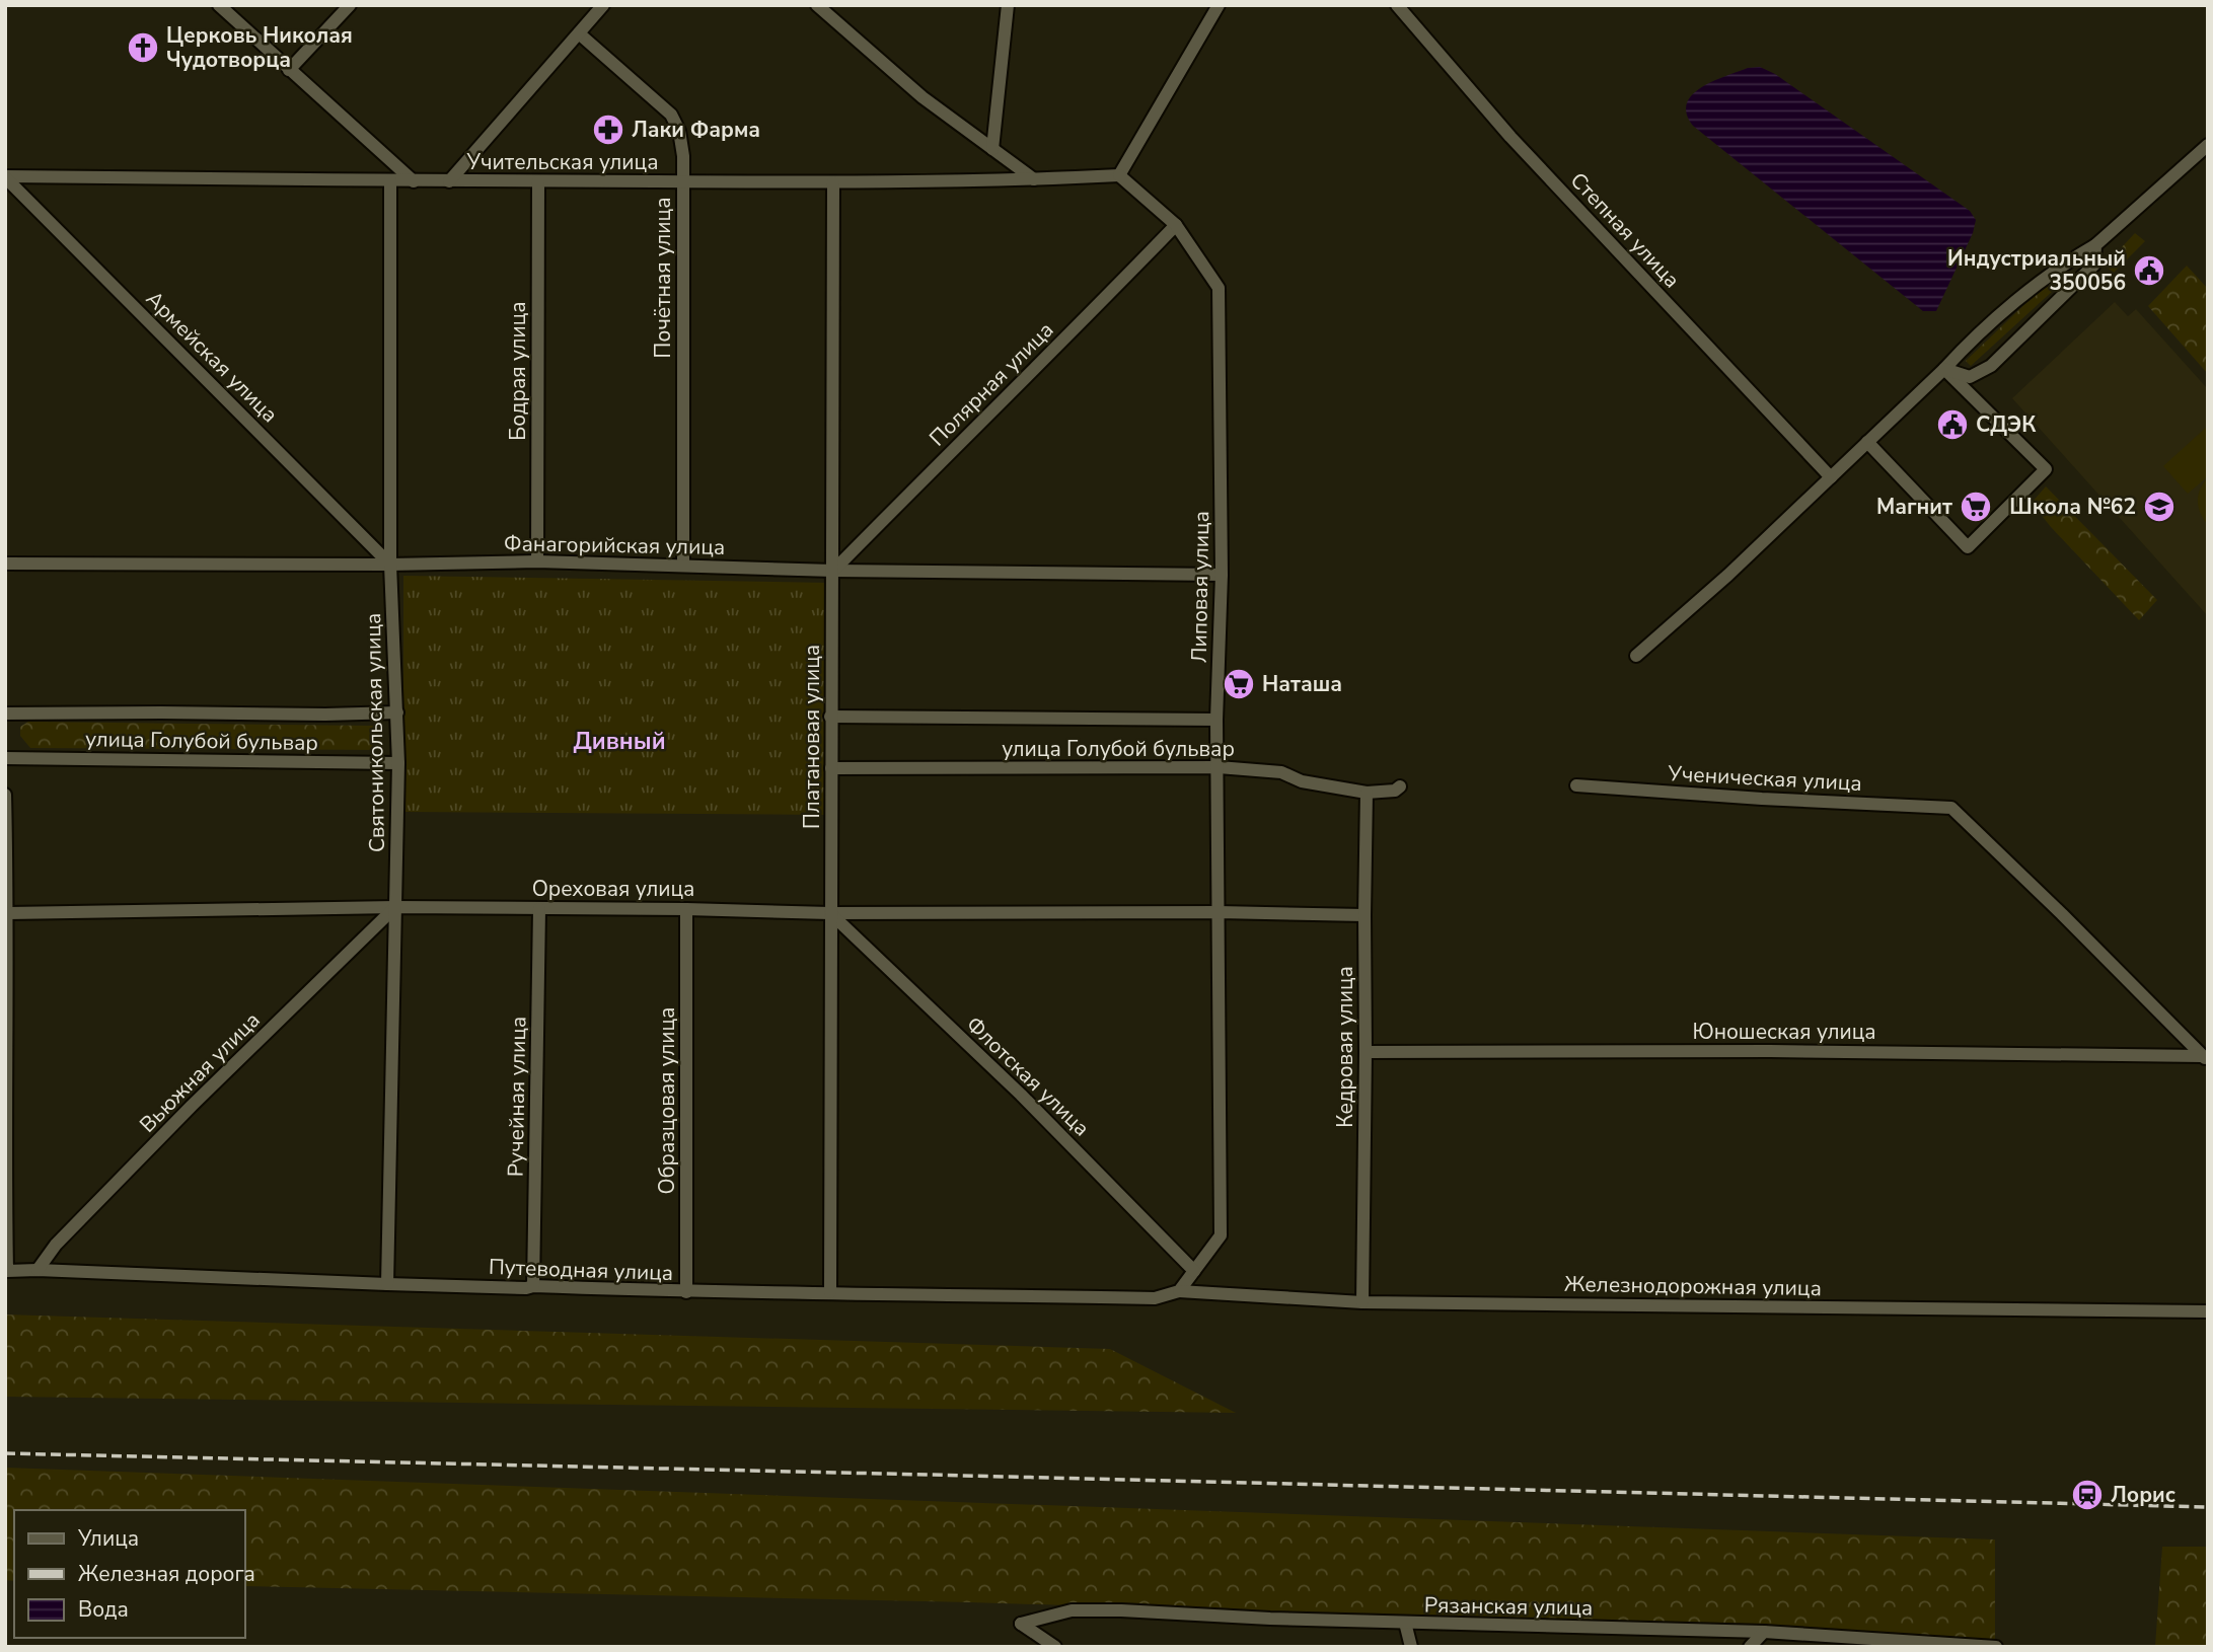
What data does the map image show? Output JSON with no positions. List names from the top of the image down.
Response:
{
  "streets": {
    "street": [
      "Учительская улица",
      "Степная улица",
      "Почётная улица",
      "Армейская улица",
      "Бодрая улица",
      "Полярная улица",
      "Фанагорийская улица",
      "Липовая улица",
      "Святоникольская улица",
      "Платановая улица",
      "улица Голубой бульвар",
      "Ученическая улица",
      "Ореховая улица",
      "Юношеская улица",
      "Кедровая улица",
      "Вьюжная улица",
      "Флотская улица",
      "Ручейная улица",
      "Образцовая улица",
      "Путеводная улица",
      "Железнодорожная улица",
      "Рязанская улица"
    ]
  },
  "crossings": [
    ["Учительская улица", "Почётная улица"],
    ["Учительская улица", "Армейская улица"],
    ["Учительская улица", "Бодрая улица"],
    ["Учительская улица", "Липовая улица"],
    ["Учительская улица", "Святоникольская улица"],
    ["Учительская улица", "Платановая улица"],
    ["Почётная улица", "Фанагорийская улица"],
    ["Армейская улица", "Фанагорийская улица"],
    ["Армейская улица", "Святоникольская улица"],
    ["Бодрая улица", "Фанагорийская улица"],
    ["Полярная улица", "Фанагорийская улица"],
    ["Полярная улица", "Липовая улица"],
    ["Полярная улица", "Платановая улица"],
    ["Фанагорийская улица", "Липовая улица"],
    ["Фанагорийская улица", "Святоникольская улица"],
    ["Фанагорийская улица", "Платановая улица"],
    ["Липовая улица", "улица Голубой бульвар"],
    ["Липовая улица", "Ореховая улица"],
    ["Липовая улица", "Флотская улица"],
    ["Святоникольская улица", "улица Голубой бульвар"],
    ["Святоникольская улица", "Ореховая улица"],
    ["Святоникольская улица", "Вьюжная улица"],
    ["Святоникольская улица", "Путеводная улица"],
    ["Платановая улица", "улица Голубой бульвар"],
    ["Платановая улица", "Ореховая улица"],
    ["Платановая улица", "Флотская улица"],
    ["Платановая улица", "Путеводная улица"],
    ["улица Голубой бульвар", "Кедровая улица"],
    ["Ученическая улица", "Юношеская улица"],
    ["Ореховая улица", "Кедровая улица"],
    ["Ореховая улица", "Вьюжная улица"],
    ["Ореховая улица", "Флотская улица"],
    ["Ореховая улица", "Ручейная улица"],
    ["Ореховая улица", "Образцовая улица"],
    ["Юношеская улица", "Кедровая улица"],
    ["Кедровая улица", "Железнодорожная улица"],
    ["Вьюжная улица", "Путеводная улица"],
    ["Ручейная улица", "Путеводная улица"],
    ["Образцовая улица", "Путеводная улица"],
    ["Путеводная улица", "Железнодорожная улица"]
  ],
  "districts": ["Дивный"],
  "places": {
    "church": ["Церковь Николая Чудотворца"],
    "pharmacy": ["Лаки Фарма"],
    "public building": ["Индустриальный 350056", "СДЭК"],
    "supermarket": ["Магнит", "Наташа"],
    "school or university": ["Школа №62"],
    "station": ["Лорис"]
  },
  "legend": ["Улица", "Железная дорога", "Вода"]
}
